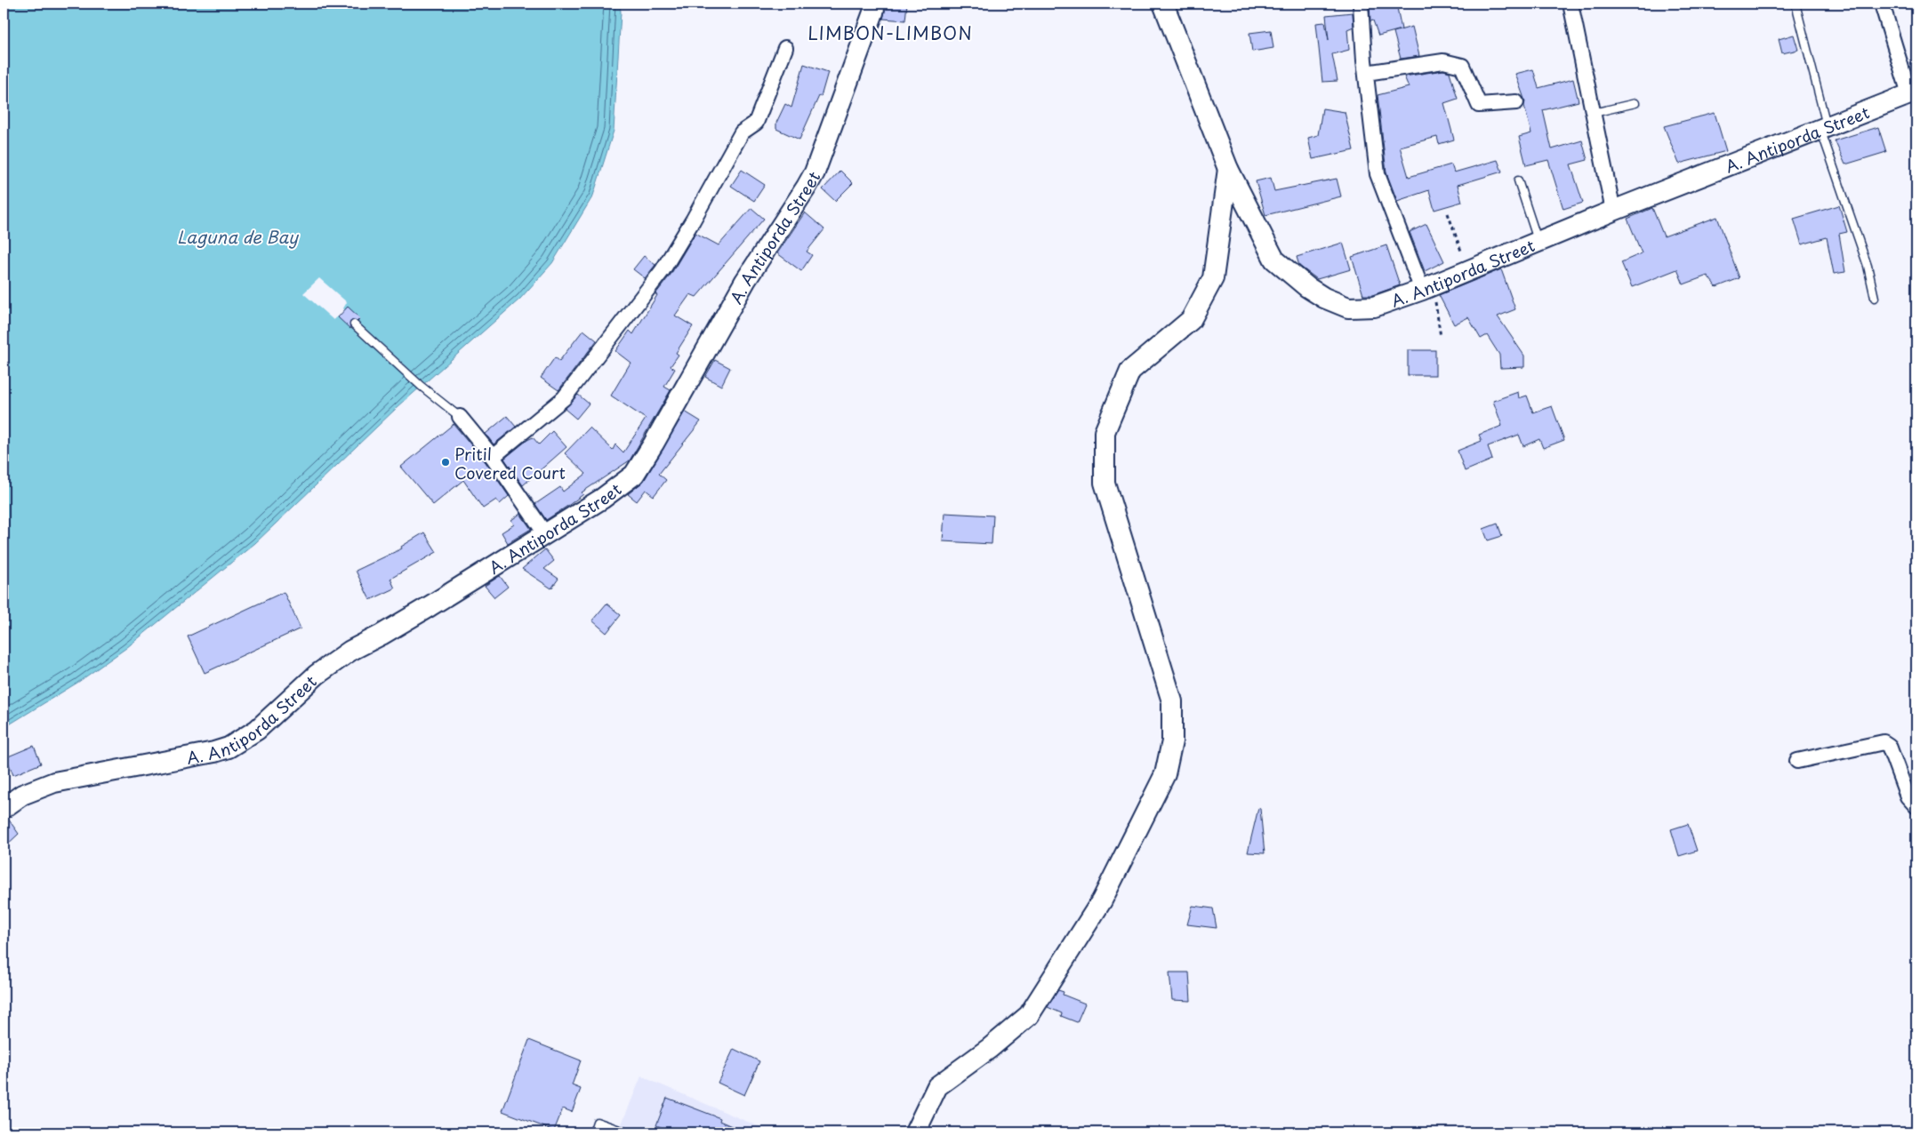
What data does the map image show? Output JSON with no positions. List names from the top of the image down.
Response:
{
  "streets": {
    "street": ["A. Antiporda Street"]
  },
  "districts": ["LIMBON-LIMBON"],
  "water": ["Laguna de Bay"],
  "places": ["Pritil Covered Court"]
}
